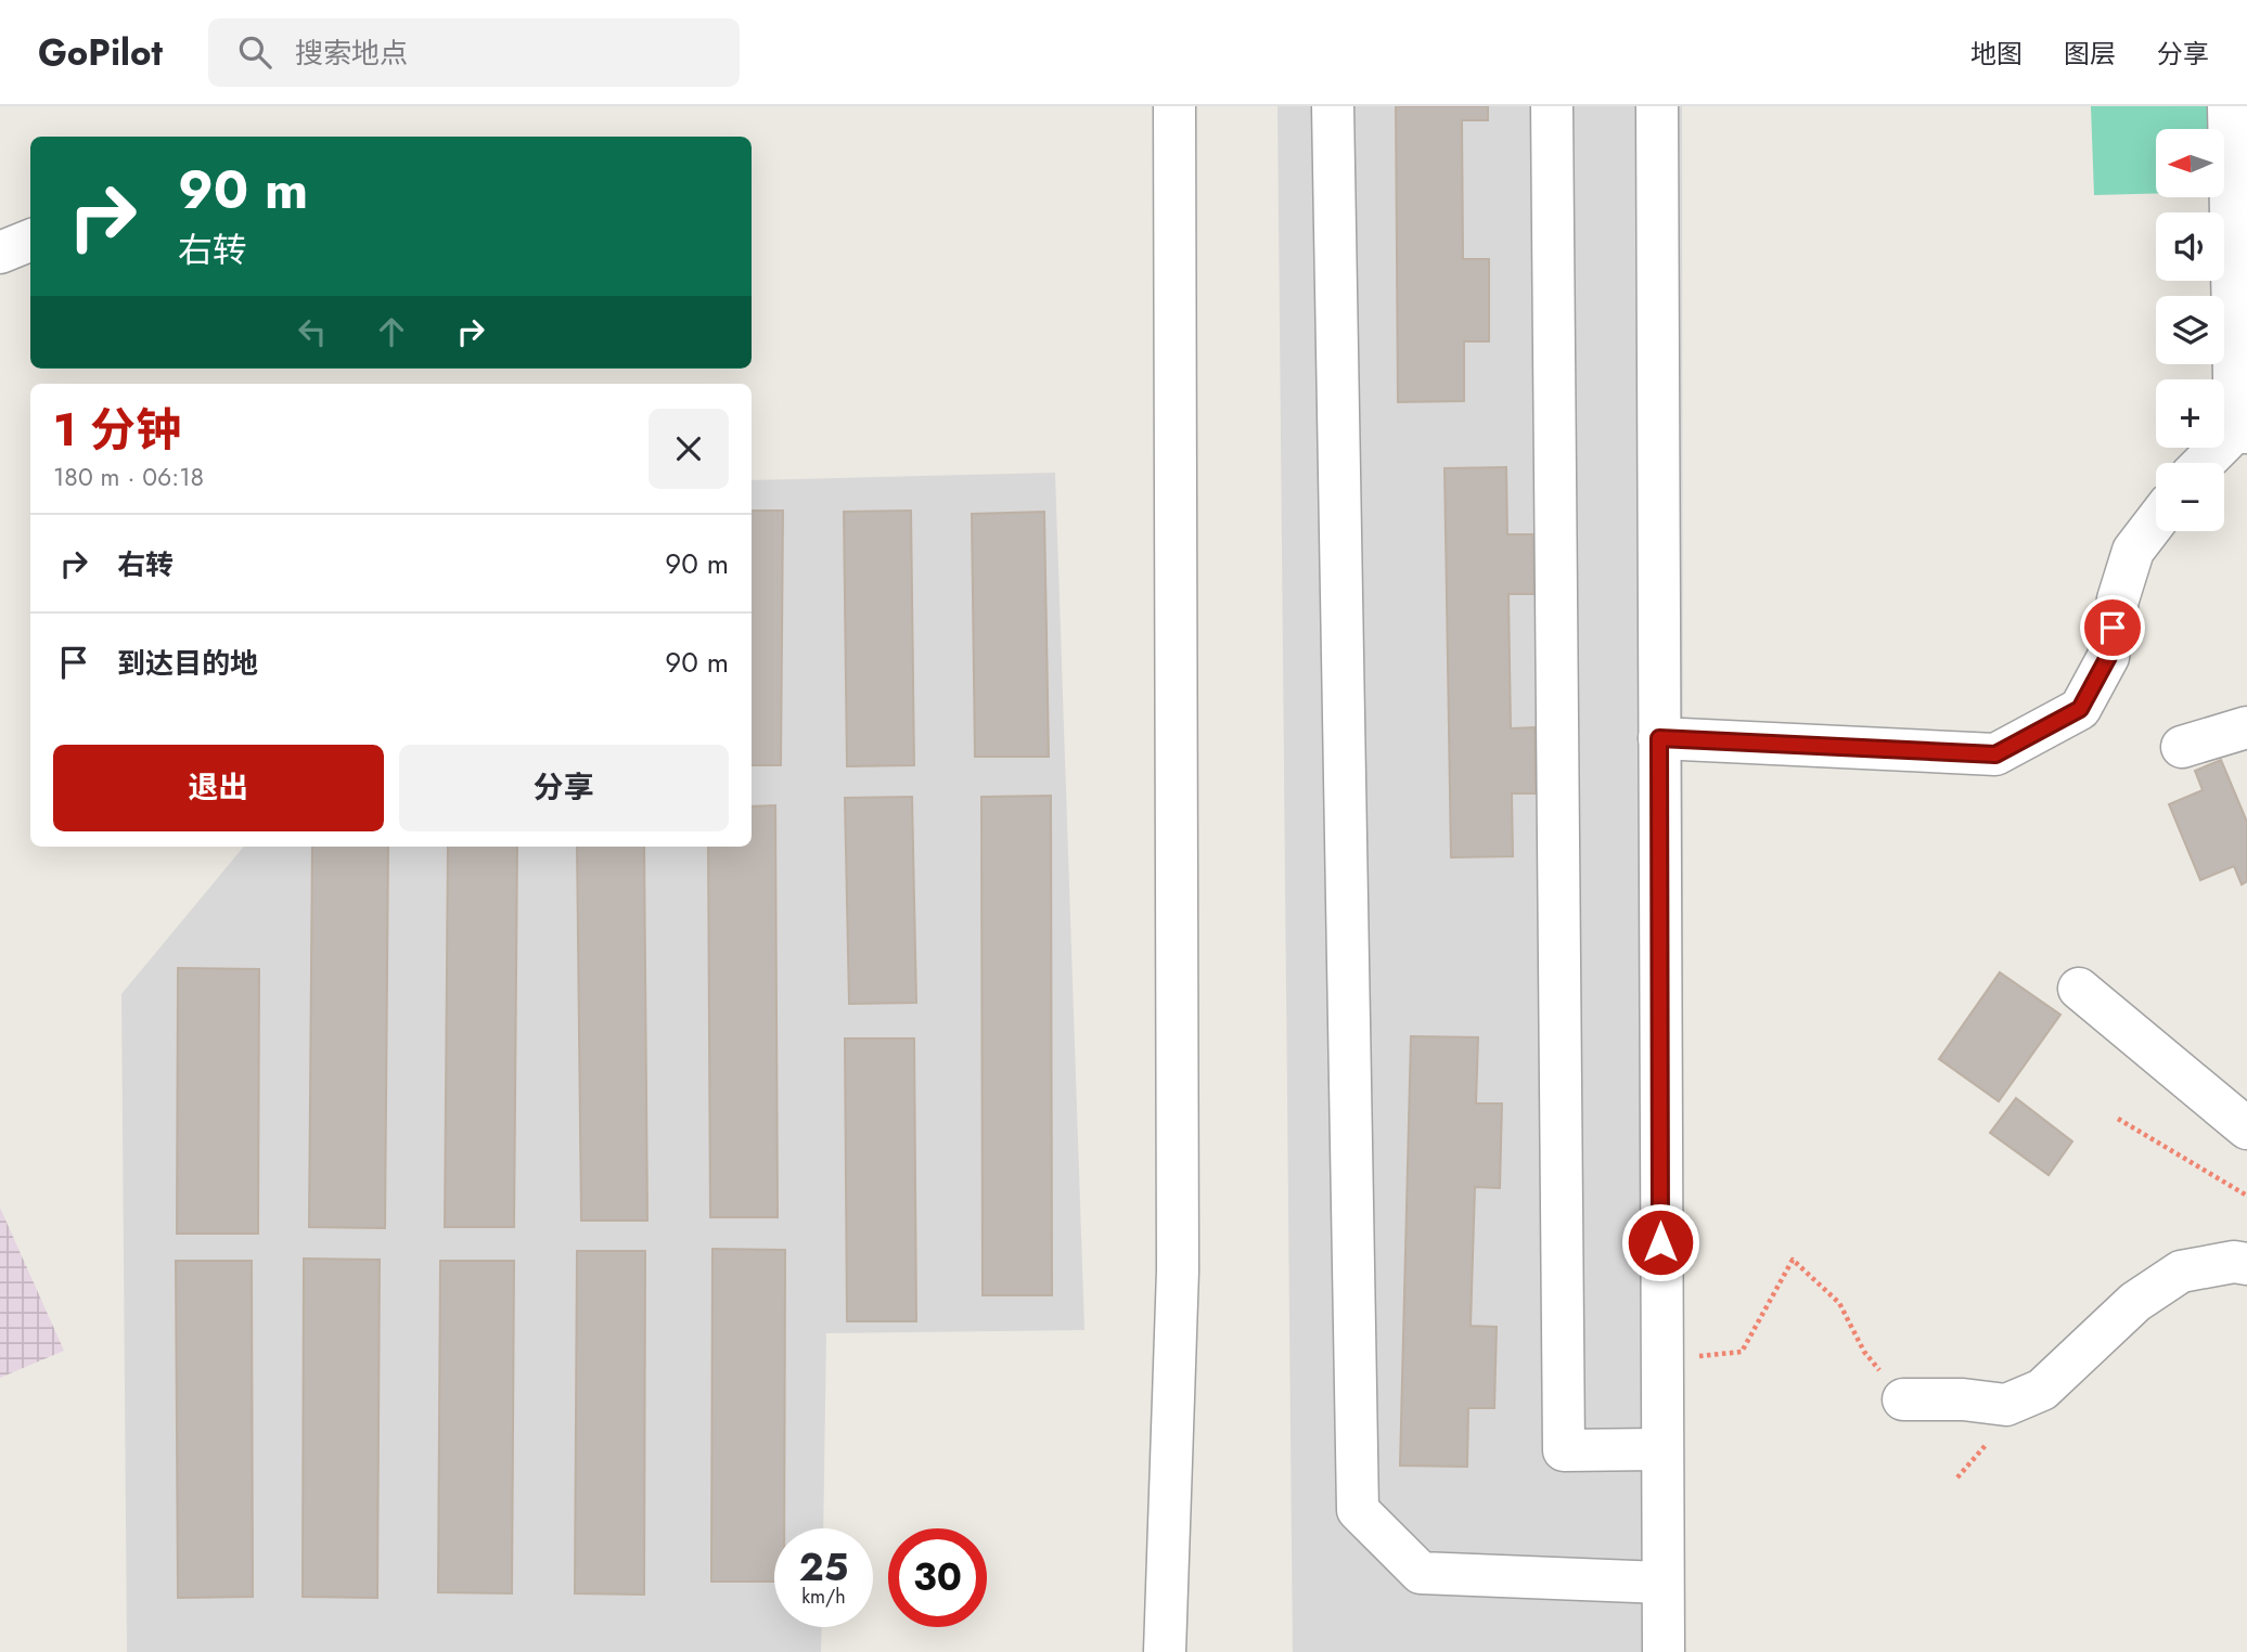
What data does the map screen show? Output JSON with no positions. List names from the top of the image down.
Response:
{
  "north": "left",
  "page": {
    "header": "GoPilot",
    "search": "搜索地点",
    "nav": ["地图", "图层", "分享"],
    "map_buttons": ["+", "−"],
    "turn": ["90 m", "右转"],
    "heading": ["1 分钟", "180 m · 06:18"],
    "list": [
      {
        "name": "右转",
        "value": "90 m"
      },
      {
        "name": "到达目的地",
        "value": "90 m"
      }
    ],
    "buttons": ["退出", "分享"],
    "speed": "25 km/h",
    "limit": "30"
  }
}
